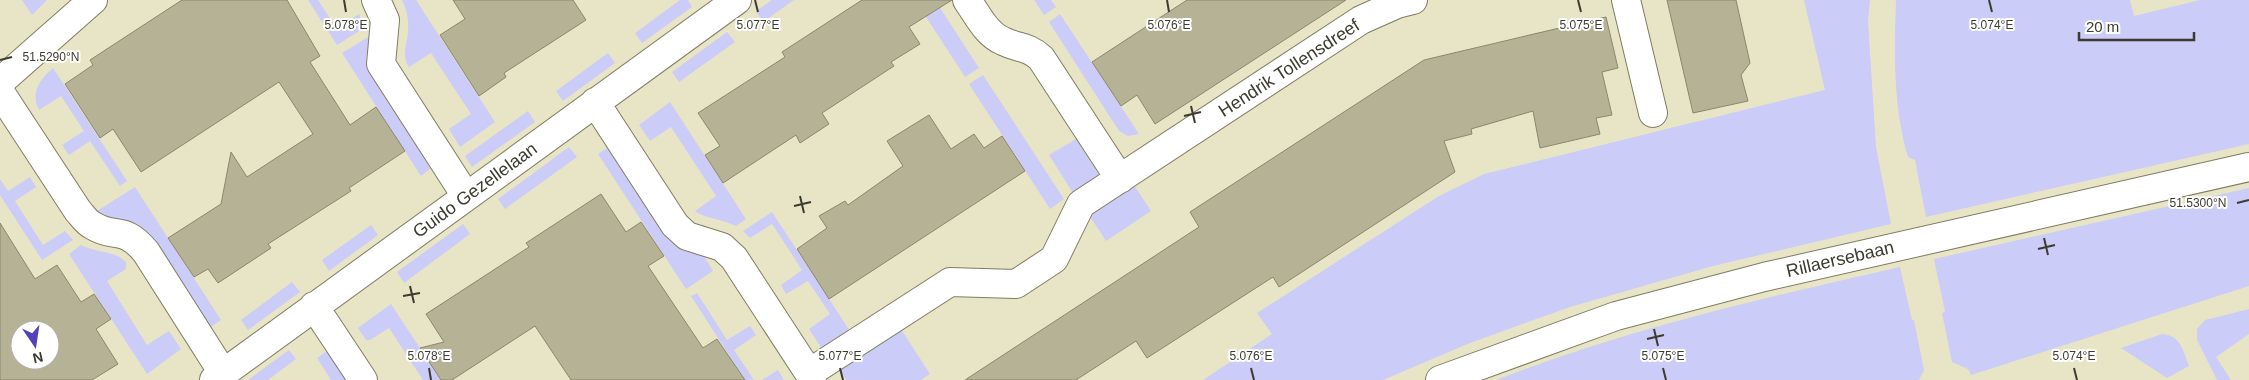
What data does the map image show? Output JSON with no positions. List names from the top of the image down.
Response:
{
  "streets": {
    "street": ["Hendrik Tollensdreef", "Guido Gezellelaan", "Rillaersebaan"]
  },
  "crossings": [
    ["Hendrik Tollensdreef", "Guido Gezellelaan"]
  ],
  "scale_bar": "20 m",
  "north": "bottom",
  "coordinates": [
    "5.078°E",
    "5.077°E",
    "5.076°E",
    "5.075°E",
    "5.074°E",
    "51.5290°N",
    "51.5300°N"
  ]
}
